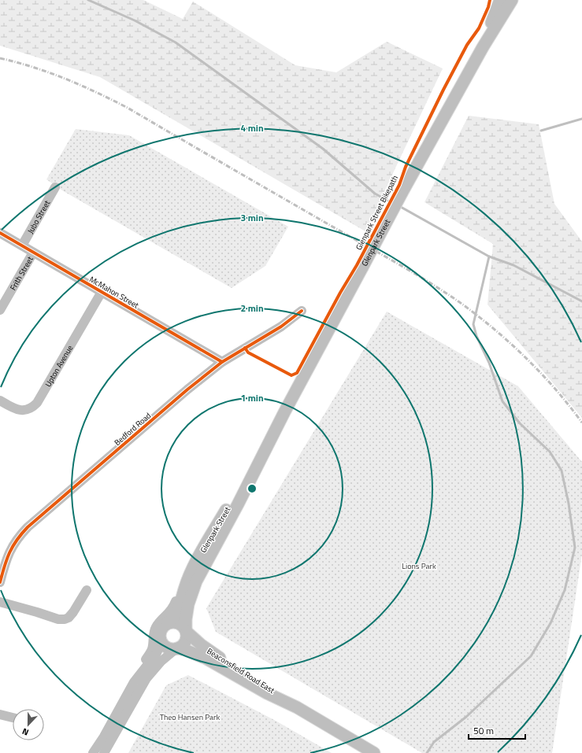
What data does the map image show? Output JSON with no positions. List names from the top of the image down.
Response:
{
  "streets": {
    "main road": ["Glenpark Street", "Beaconsfield Road East"],
    "street": [
      "Jubo Street",
      "Frith Street",
      "McMahon Street",
      "Upton Avenue",
      "Bedford Road"
    ],
    "cycle path": ["Glenpark Street Bikepath"]
  },
  "crossings": [
    ["Jubo Street", "McMahon Street"],
    ["Glenpark Street", "Beaconsfield Road East"],
    ["Frith Street", "McMahon Street"],
    ["McMahon Street", "Upton Avenue"],
    ["McMahon Street", "Bedford Road"]
  ],
  "parks": ["Lions Park", "Theo Hansen Park"],
  "scale_bar": "50 m",
  "north": "bottom",
  "rings": [
    "4 min",
    "3 min",
    "2 min",
    "1 min"
  ]
}
